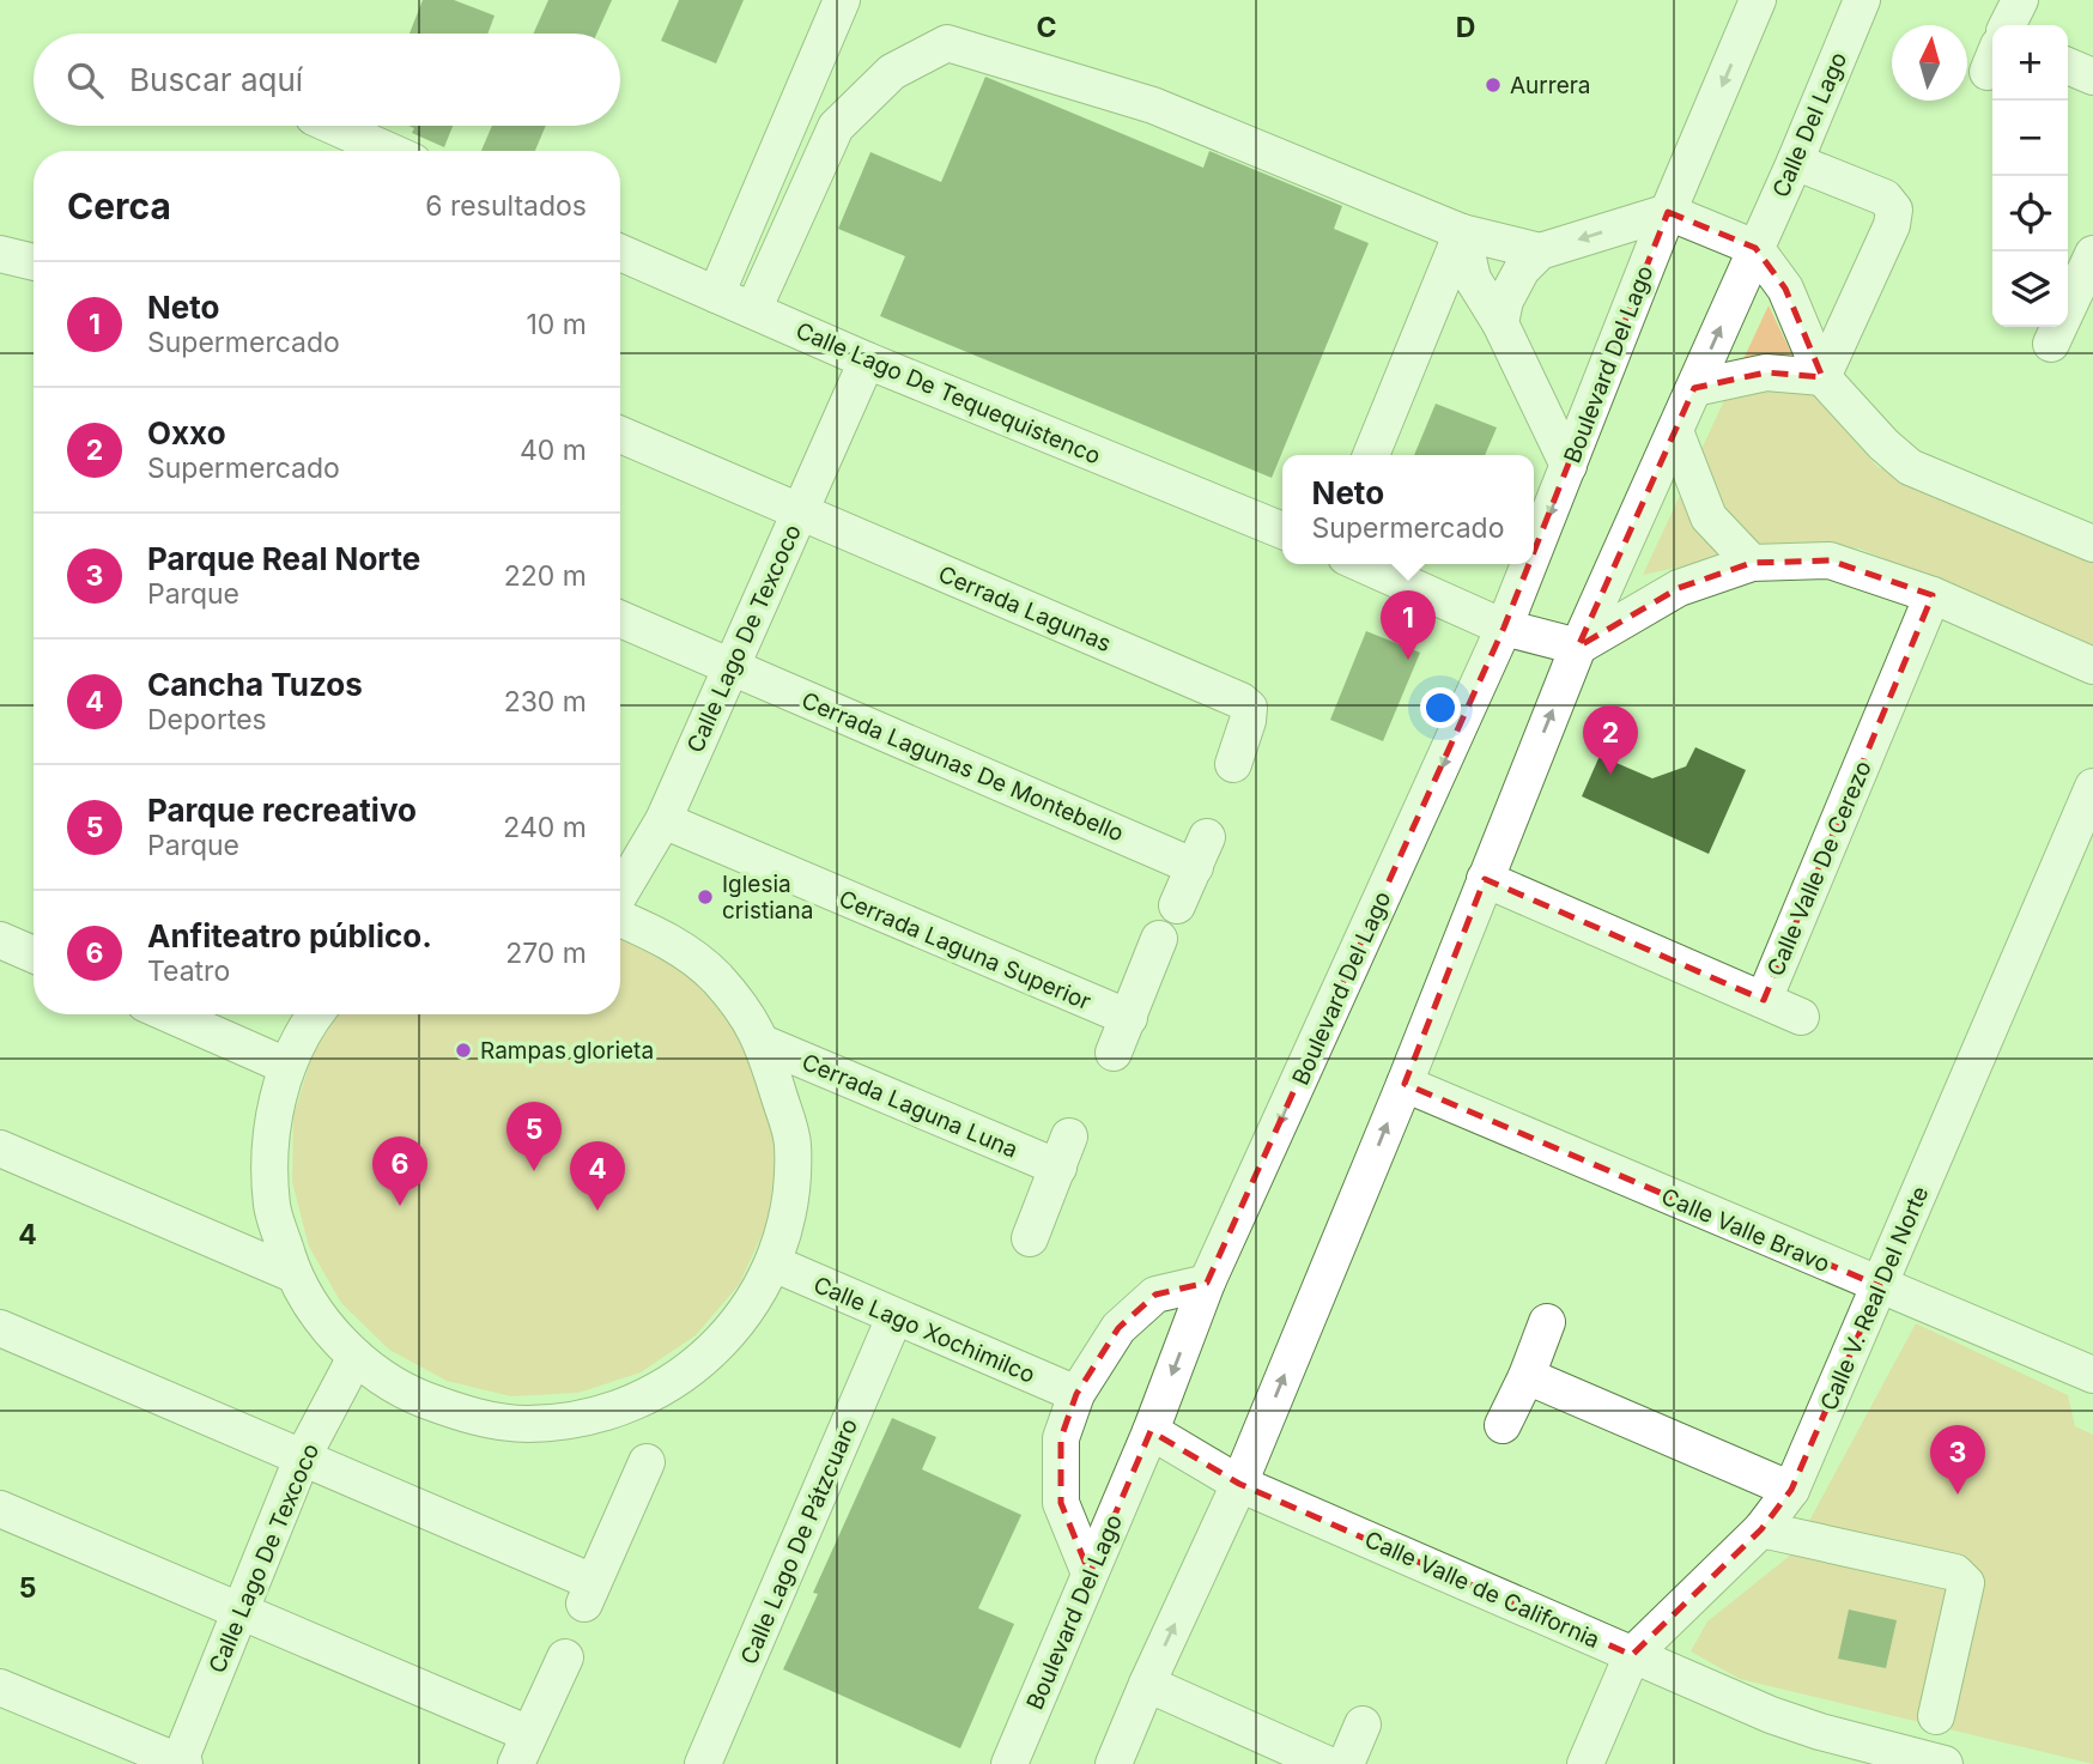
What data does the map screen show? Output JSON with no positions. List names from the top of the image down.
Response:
{
  "streets": {
    "street": [
      "Calle Del Lago",
      "Boulevard Del Lago",
      "Calle Lago De Tequequistenco",
      "Cerrada Lagunas",
      "Calle Lago De Texcoco",
      "Cerrada Lagunas De Montebello",
      "Calle Valle De Cerezo",
      "Cerrada Laguna Superior",
      "Cerrada Laguna Luna",
      "Calle Valle Bravo",
      "Calle V. Real Del Norte",
      "Calle Lago Xochimilco",
      "Calle Lago De Pátzcuaro",
      "Calle Valle de California"
    ]
  },
  "crossings": [
    ["Boulevard Del Lago", "Calle Valle de California"],
    ["Calle Lago De Tequequistenco", "Calle Lago De Texcoco"],
    ["Cerrada Lagunas", "Calle Lago De Texcoco"],
    ["Calle Lago De Texcoco", "Cerrada Lagunas De Montebello"],
    ["Calle Lago De Texcoco", "Cerrada Laguna Superior"],
    ["Calle Valle Bravo", "Calle V. Real Del Norte"],
    ["Calle V. Real Del Norte", "Calle Valle de California"],
    ["Calle Lago Xochimilco", "Calle Lago De Pátzcuaro"]
  ],
  "places": ["Aurrera", "Iglesia cristiana", "Rampas glorieta"],
  "north": "top",
  "page": {
    "map_buttons": ["+", "−"],
    "search": "Buscar aquí",
    "heading": ["Cerca", "6 resultados"],
    "list": [
      {
        "mark": "1",
        "name": "Neto",
        "note": "Supermercado",
        "value": "10 m"
      },
      {
        "mark": "2",
        "name": "Oxxo",
        "note": "Supermercado",
        "value": "40 m"
      },
      {
        "mark": "3",
        "name": "Parque Real Norte",
        "note": "Parque",
        "value": "220 m"
      },
      {
        "mark": "4",
        "name": "Cancha Tuzos",
        "note": "Deportes",
        "value": "230 m"
      },
      {
        "mark": "5",
        "name": "Parque recreativo",
        "note": "Parque",
        "value": "240 m"
      },
      {
        "mark": "6",
        "name": "Anfiteatro público.",
        "note": "Teatro",
        "value": "270 m"
      }
    ],
    "popup": ["Neto", "Supermercado"],
    "pins": [
      "1",
      "2",
      "5",
      "6",
      "4",
      "3"
    ]
  },
  "grid": {
    "columns": ["C", "D"],
    "rows": ["4", "5"]
  }
}
